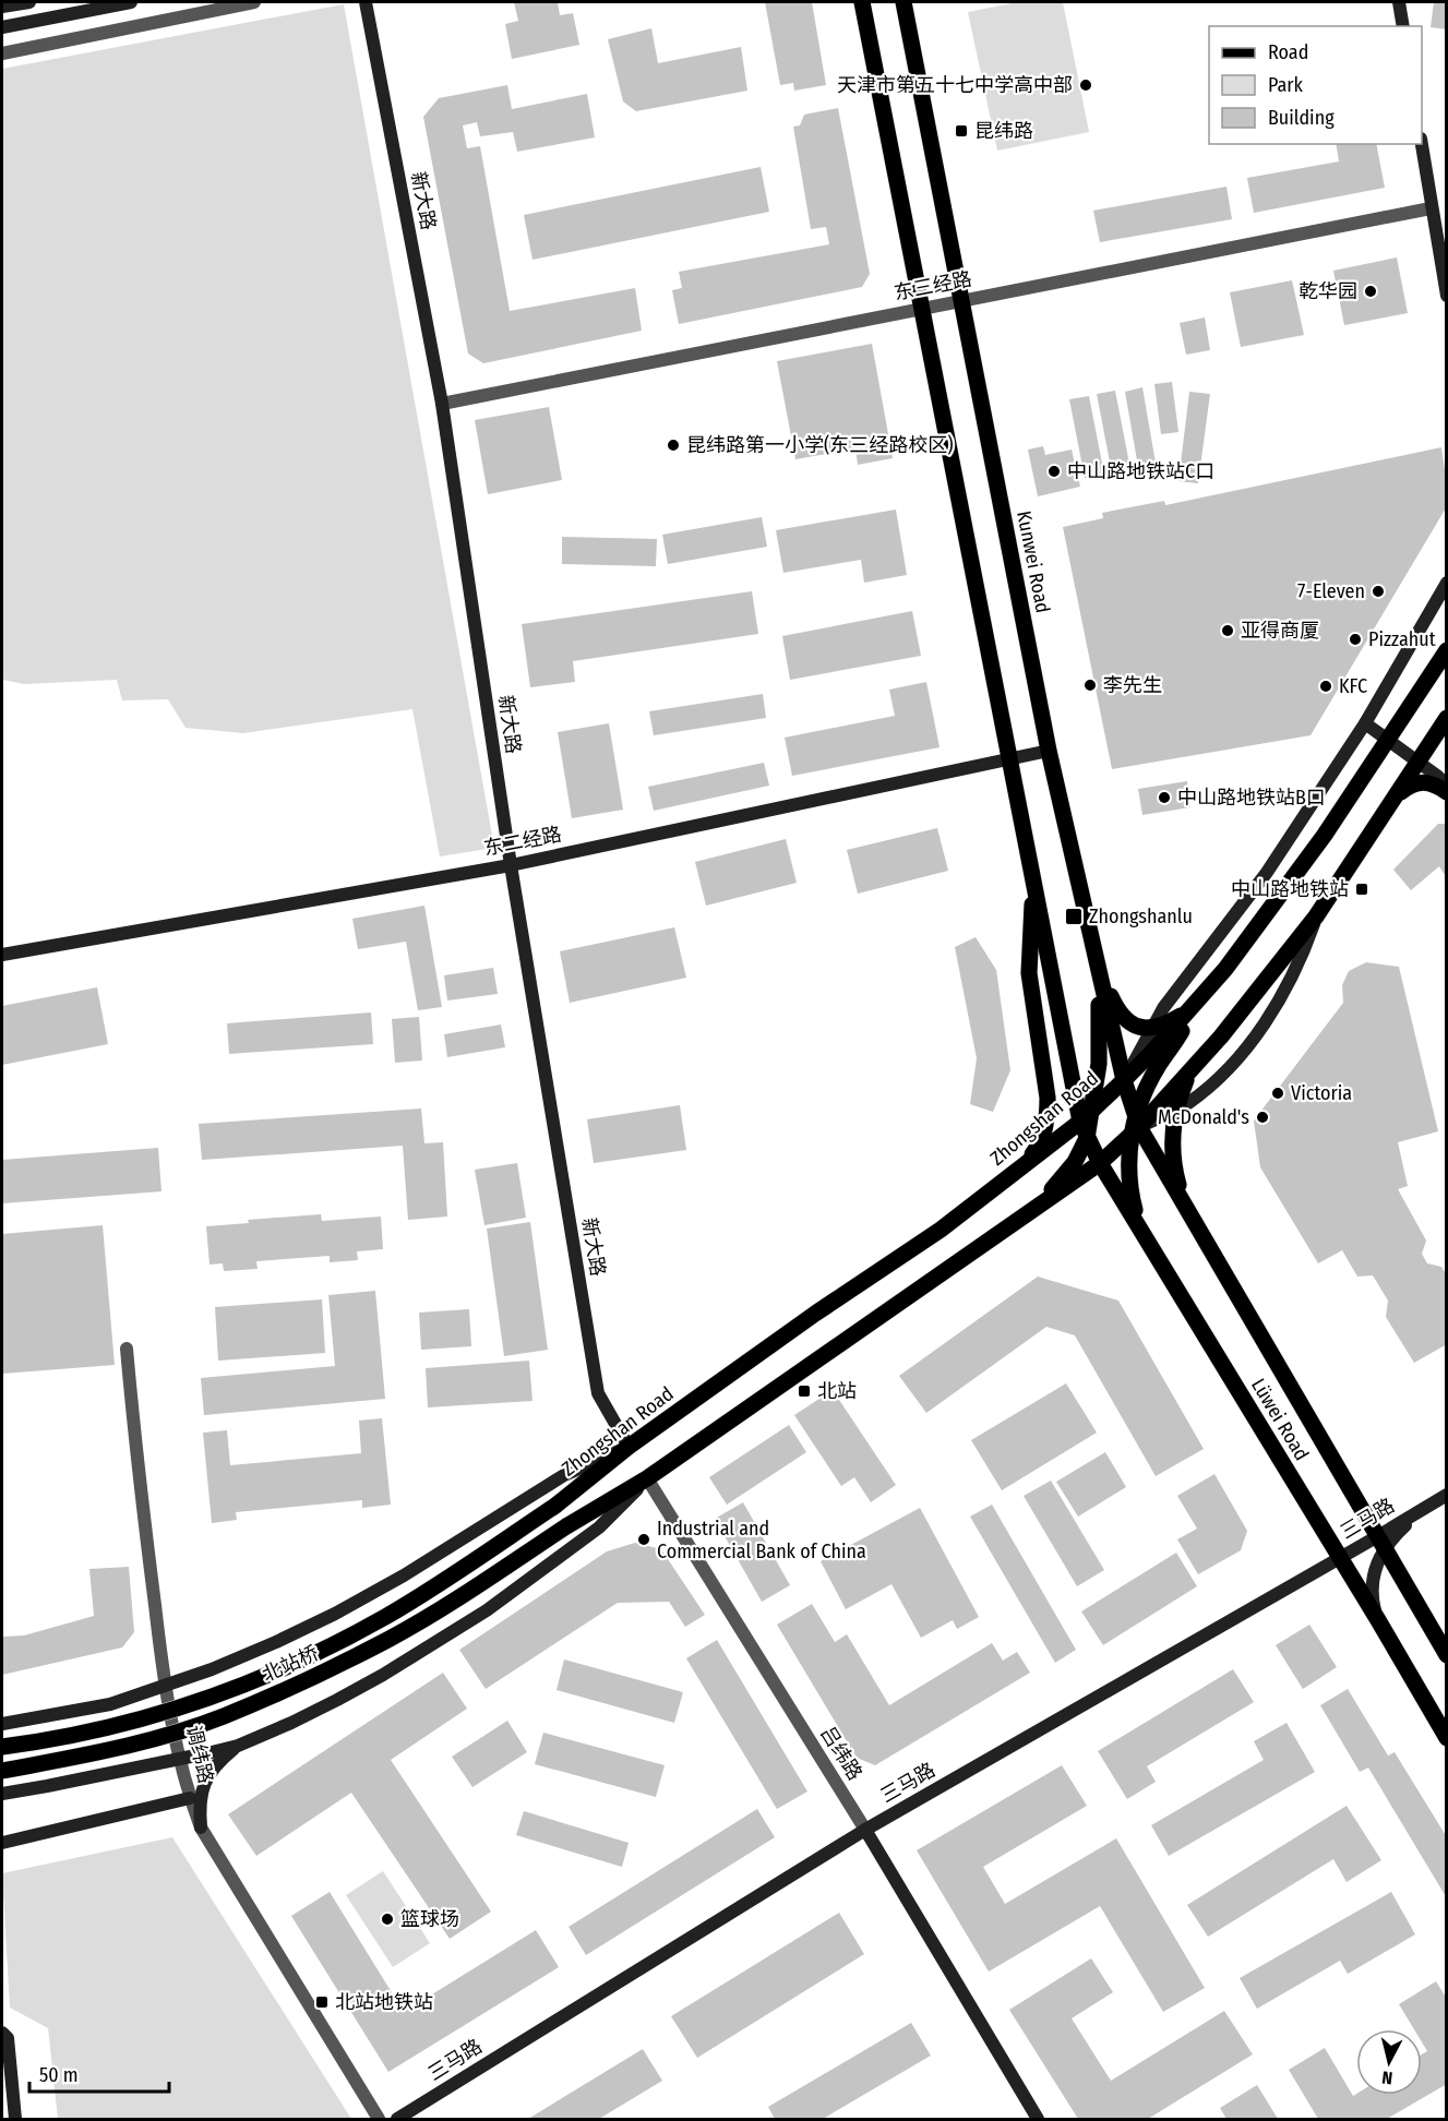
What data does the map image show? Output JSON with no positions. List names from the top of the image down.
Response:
{
  "streets": {
    "main road": [
      "Kunwei Road",
      "Zhongshan Road",
      "Lüwei Road",
      "北站桥"
    ],
    "street": [
      "新大路",
      "东三经路",
      "东二经路",
      "三马路",
      "吕纬路",
      "调纬路"
    ]
  },
  "crossings": [
    ["新大路", "东三经路"],
    ["新大路", "东二经路"],
    ["新大路", "Zhongshan Road"],
    ["东三经路", "Kunwei Road"],
    ["Kunwei Road", "东二经路"],
    ["Kunwei Road", "Zhongshan Road"],
    ["Kunwei Road", "Lüwei Road"],
    ["Zhongshan Road", "北站桥"],
    ["Lüwei Road", "三马路"],
    ["三马路", "吕纬路"],
    ["北站桥", "吕纬路"]
  ],
  "places": {
    "other": [
      "天津市第五十七中学高中部",
      "乾华园",
      "昆纬路第一小学(东三经路校区)",
      "中山路地铁站C口",
      "7-Eleven",
      "亚得商厦",
      "Pizzahut",
      "李先生",
      "KFC",
      "中山路地铁站B口",
      "Victoria",
      "McDonald's",
      "Industrial and Commercial Bank of China",
      "篮球场"
    ],
    "transit": [
      "昆纬路",
      "中山路地铁站",
      "Zhongshanlu",
      "北站",
      "北站地铁站"
    ]
  },
  "legend": ["Road", "Park", "Building"],
  "scale_bar": "50 m",
  "north": "bottom"
}
